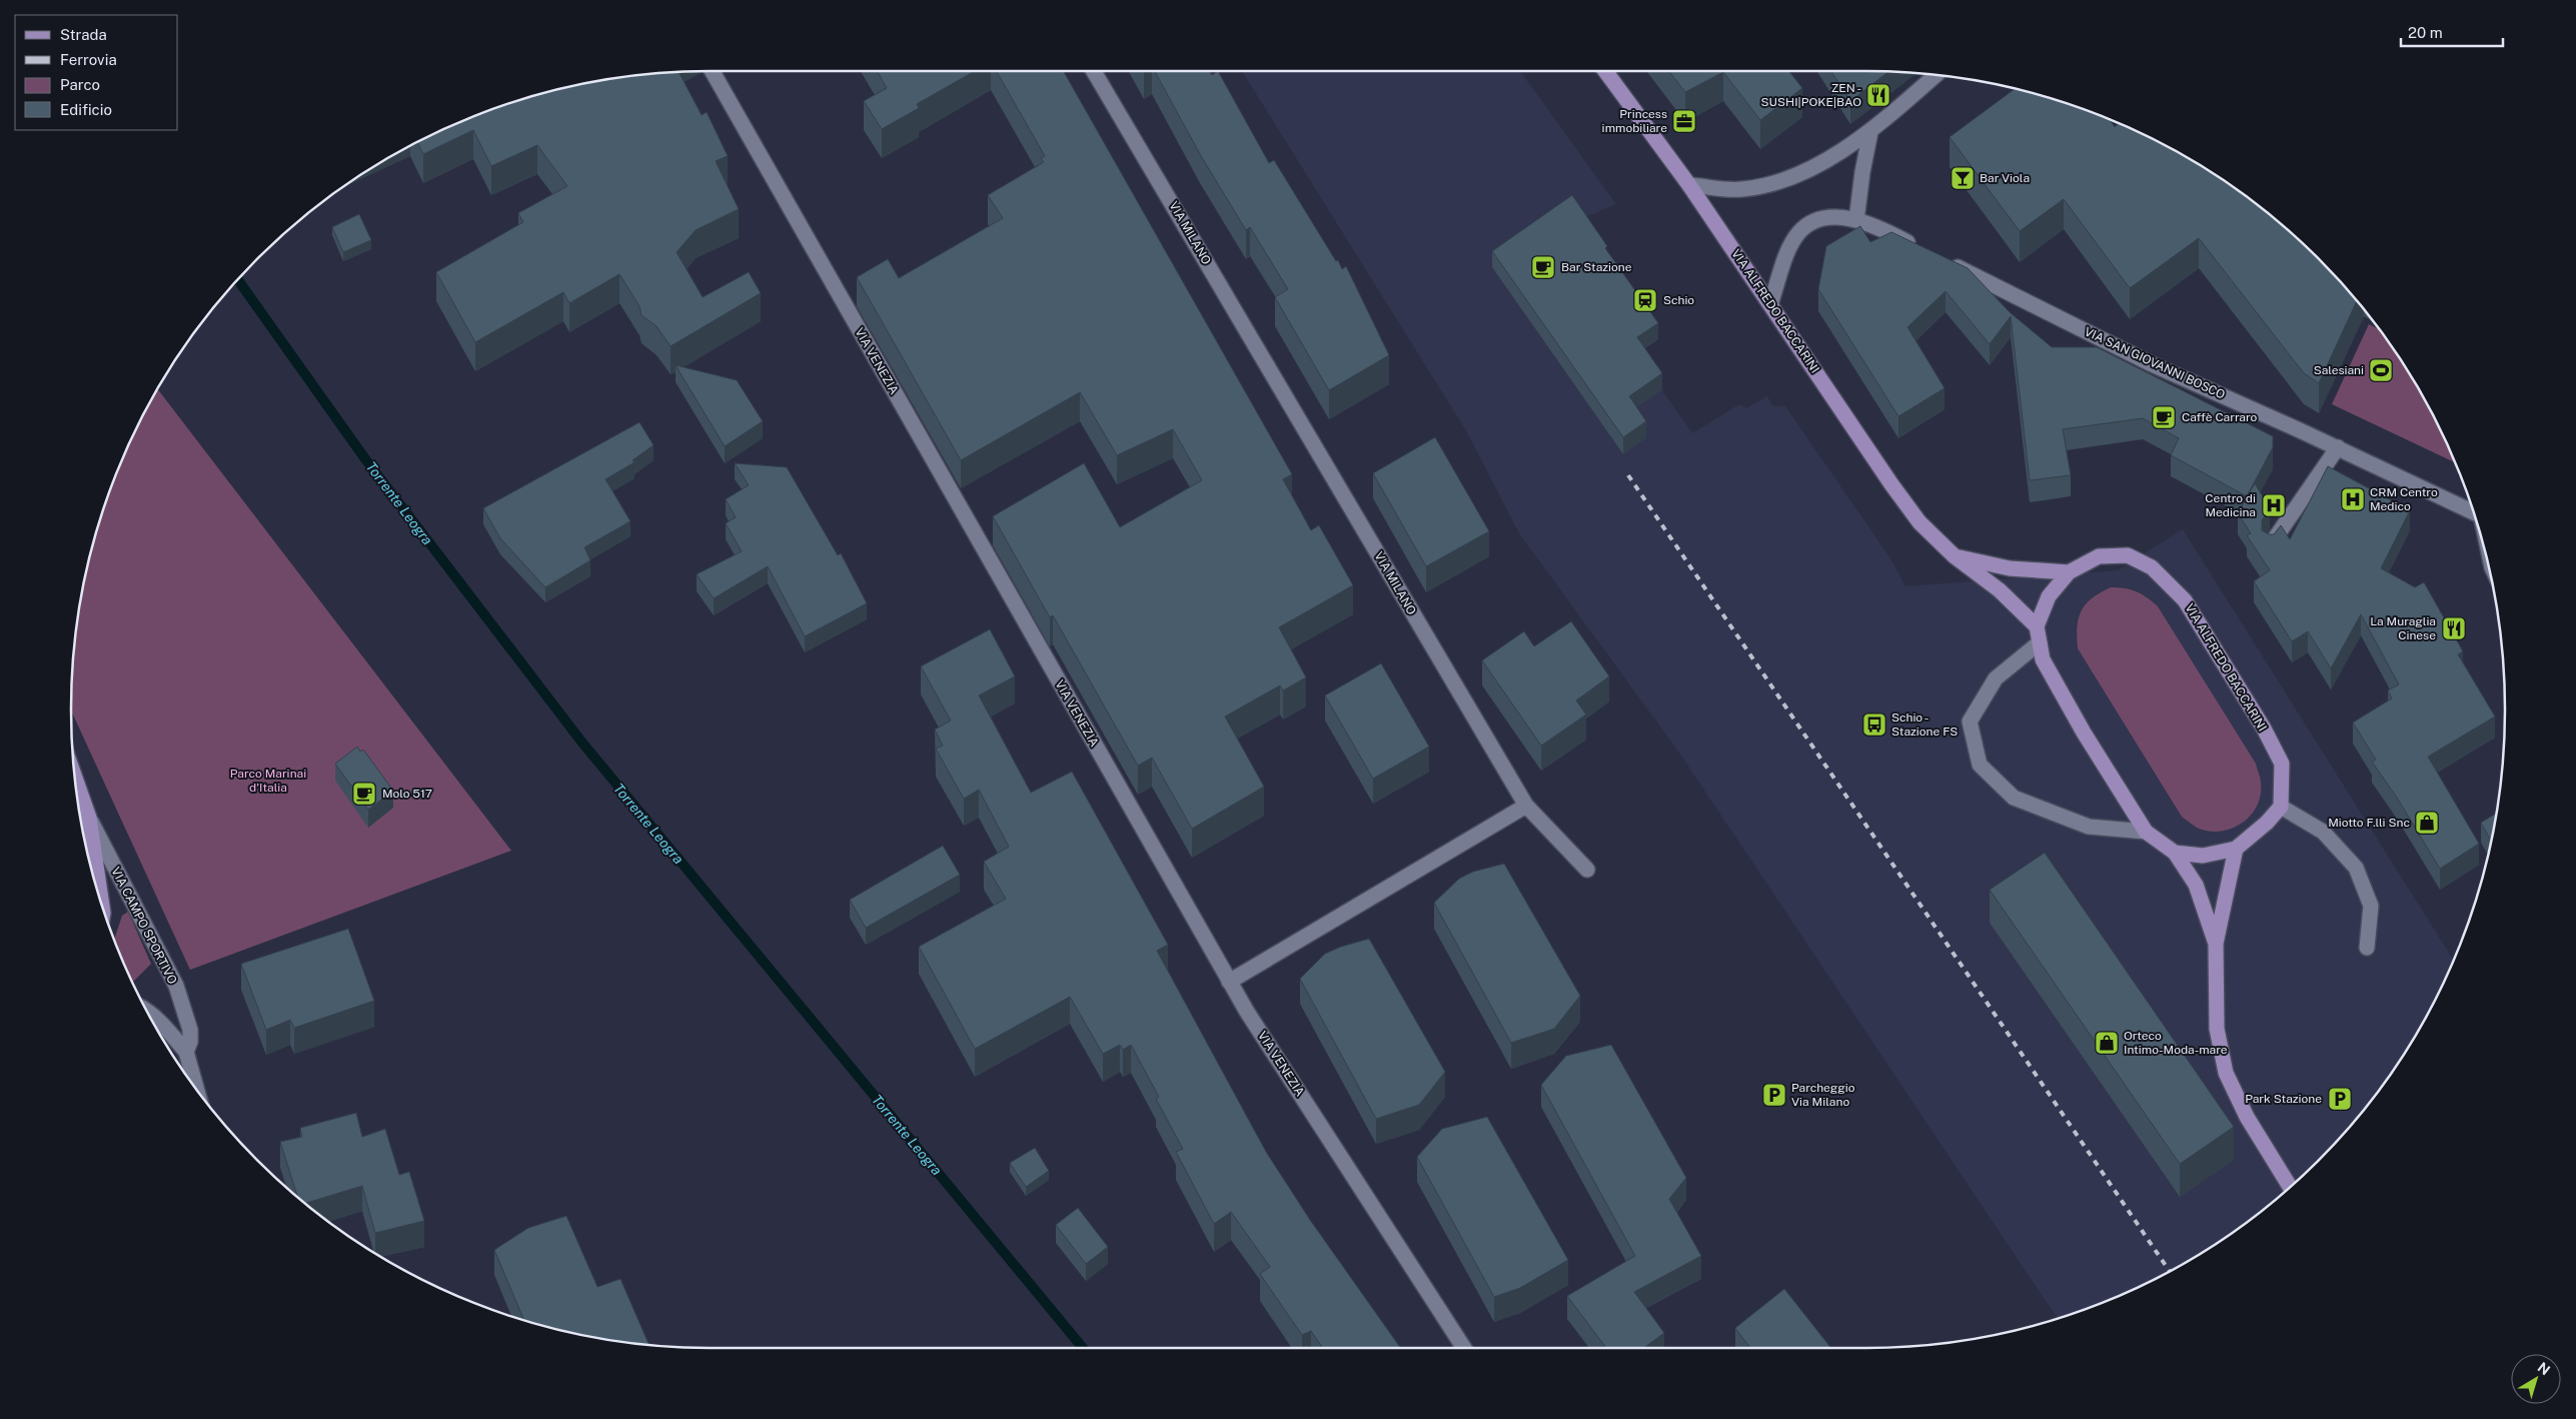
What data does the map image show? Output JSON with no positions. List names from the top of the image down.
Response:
{
  "streets": {
    "main road": ["VIA ALFREDO BACCARINI", "VIA CAMPO SPORTIVO"],
    "street": ["VIA MILANO", "VIA VENEZIA", "VIA SAN GIOVANNI BOSCO"]
  },
  "water": ["Torrente Leogra"],
  "parks": ["Parco Marinai d'Italia"],
  "places": {
    "restaurant": ["ZEN - SUSHI|POKE|BAO", "La Muraglia Cinese"],
    "office": ["Princess immobiliare"],
    "bar": ["Bar Viola"],
    "cafe": ["Bar Stazione", "Caffè Carraro", "Molo 517"],
    "station": ["Schio"],
    "sports": ["Salesiani"],
    "hospital": ["CRM Centro Medico", "Centro di Medicina"],
    "bus stop": ["Schio - Stazione FS"],
    "shop": ["Miotto F.lli Snc", "Orteco Intimo-Moda-mare"],
    "parking": ["Parcheggio Via Milano", "Park Stazione"]
  },
  "legend": [
    "Strada",
    "Ferrovia",
    "Parco",
    "Edificio"
  ],
  "scale_bar": "20 m",
  "north": "top right"
}
